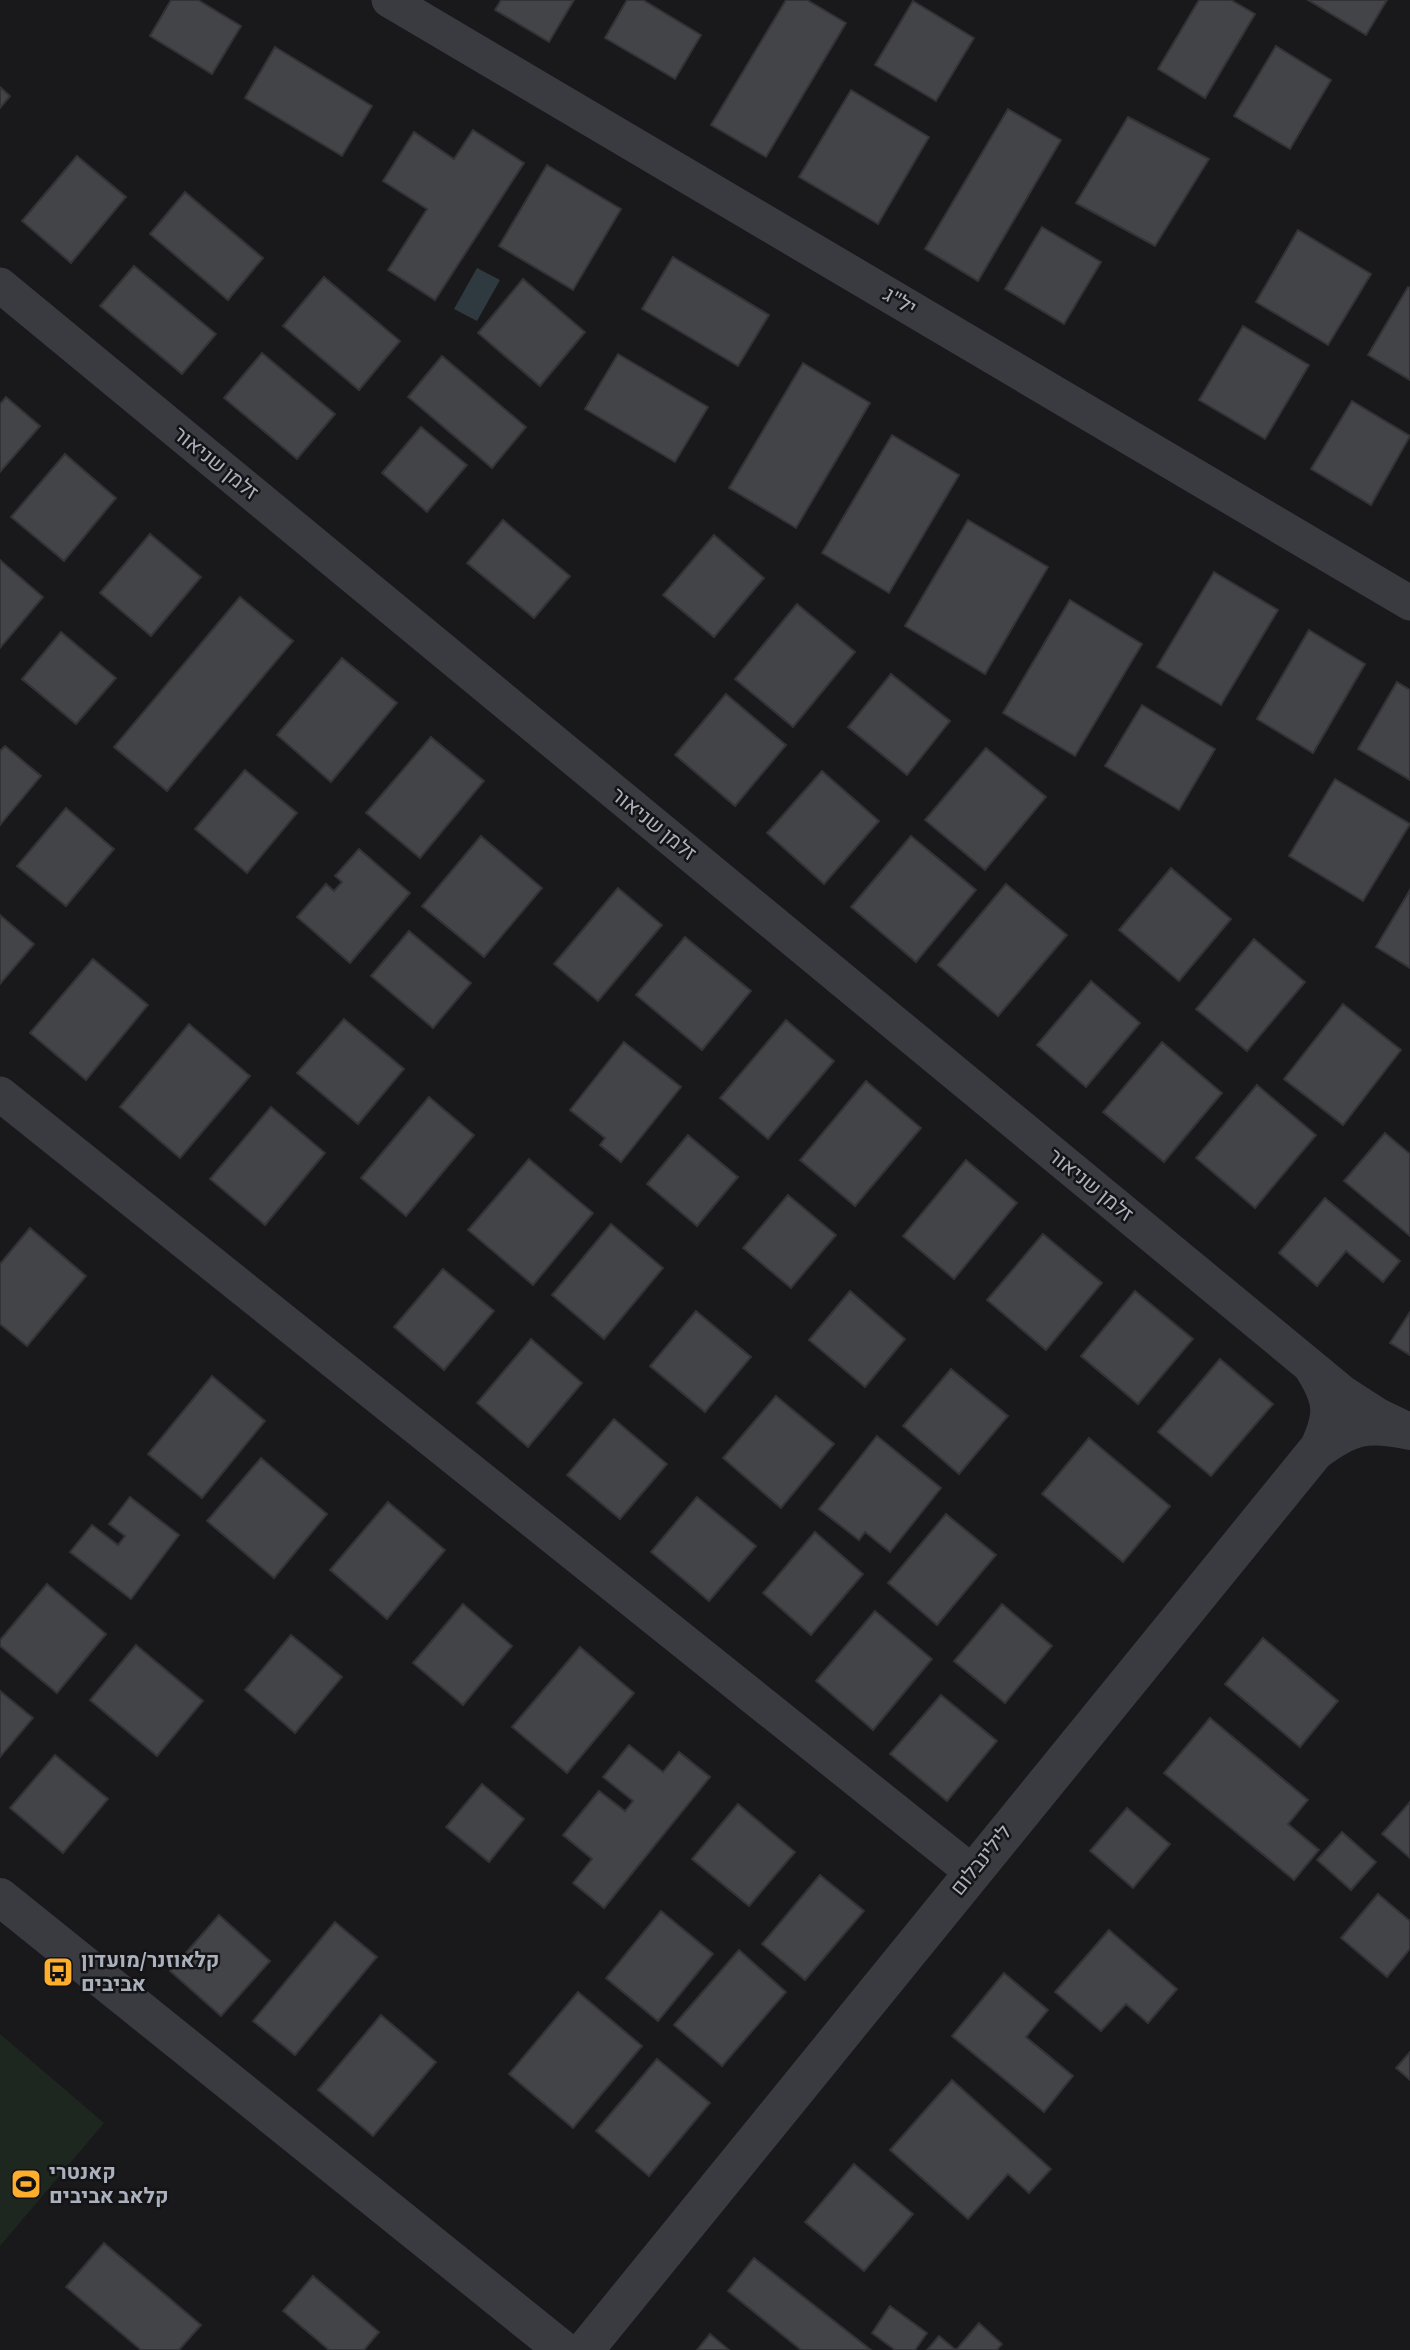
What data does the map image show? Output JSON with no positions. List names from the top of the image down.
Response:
{
  "streets": {
    "street": ["יל\"ג", "זלמן שניאור", "לילינבלום"]
  },
  "crossings": [
    ["זלמן שניאור", "לילינבלום"]
  ],
  "places": {
    "bus stop": ["קלאוזנר/מועדון אביבים"],
    "sports": ["קאנטרי קלאב אביבים"]
  }
}
